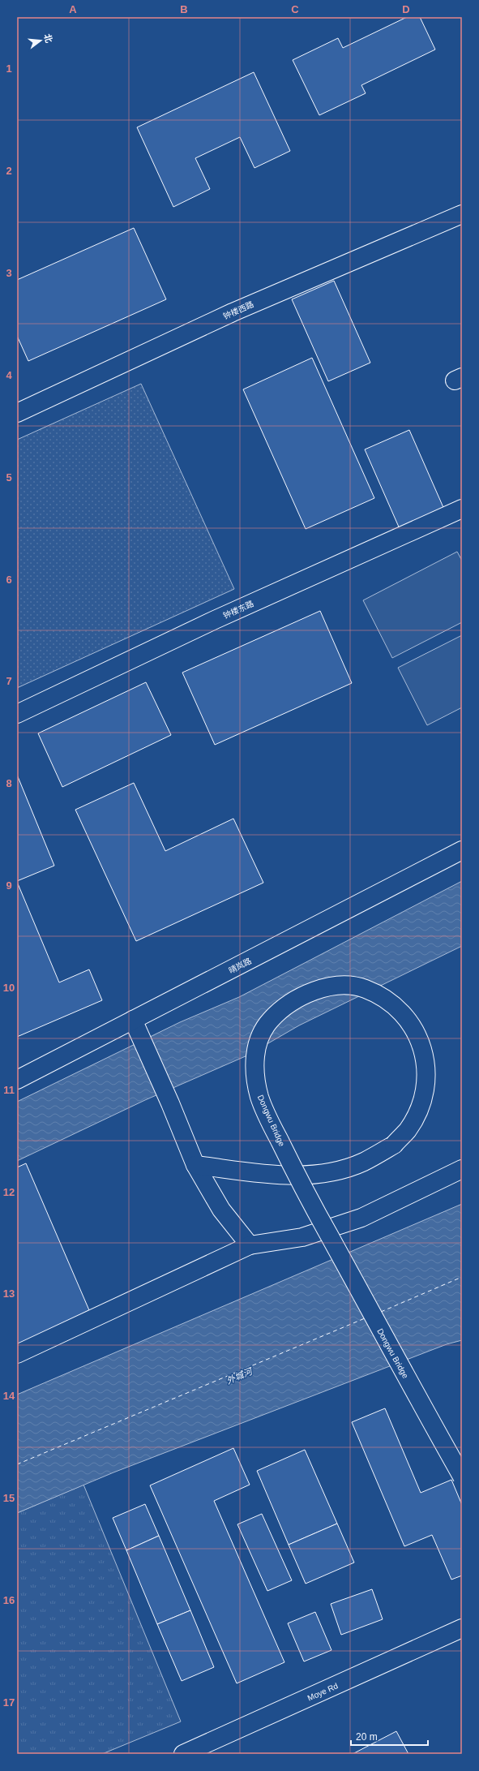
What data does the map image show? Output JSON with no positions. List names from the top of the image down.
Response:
{
  "streets": {
    "main road": [
      "钟楼西路",
      "钟楼东路",
      "晴岚路",
      "Dongwu Bridge",
      "Moye Rd"
    ]
  },
  "water": ["外城河"],
  "scale_bar": "20 m",
  "north": "right",
  "grid": {
    "columns": [
      "A",
      "B",
      "C",
      "D"
    ],
    "rows": [
      "1",
      "2",
      "3",
      "4",
      "5",
      "6",
      "7",
      "8",
      "9",
      "10",
      "11",
      "12",
      "13",
      "14",
      "15",
      "16",
      "17"
    ]
  }
}
